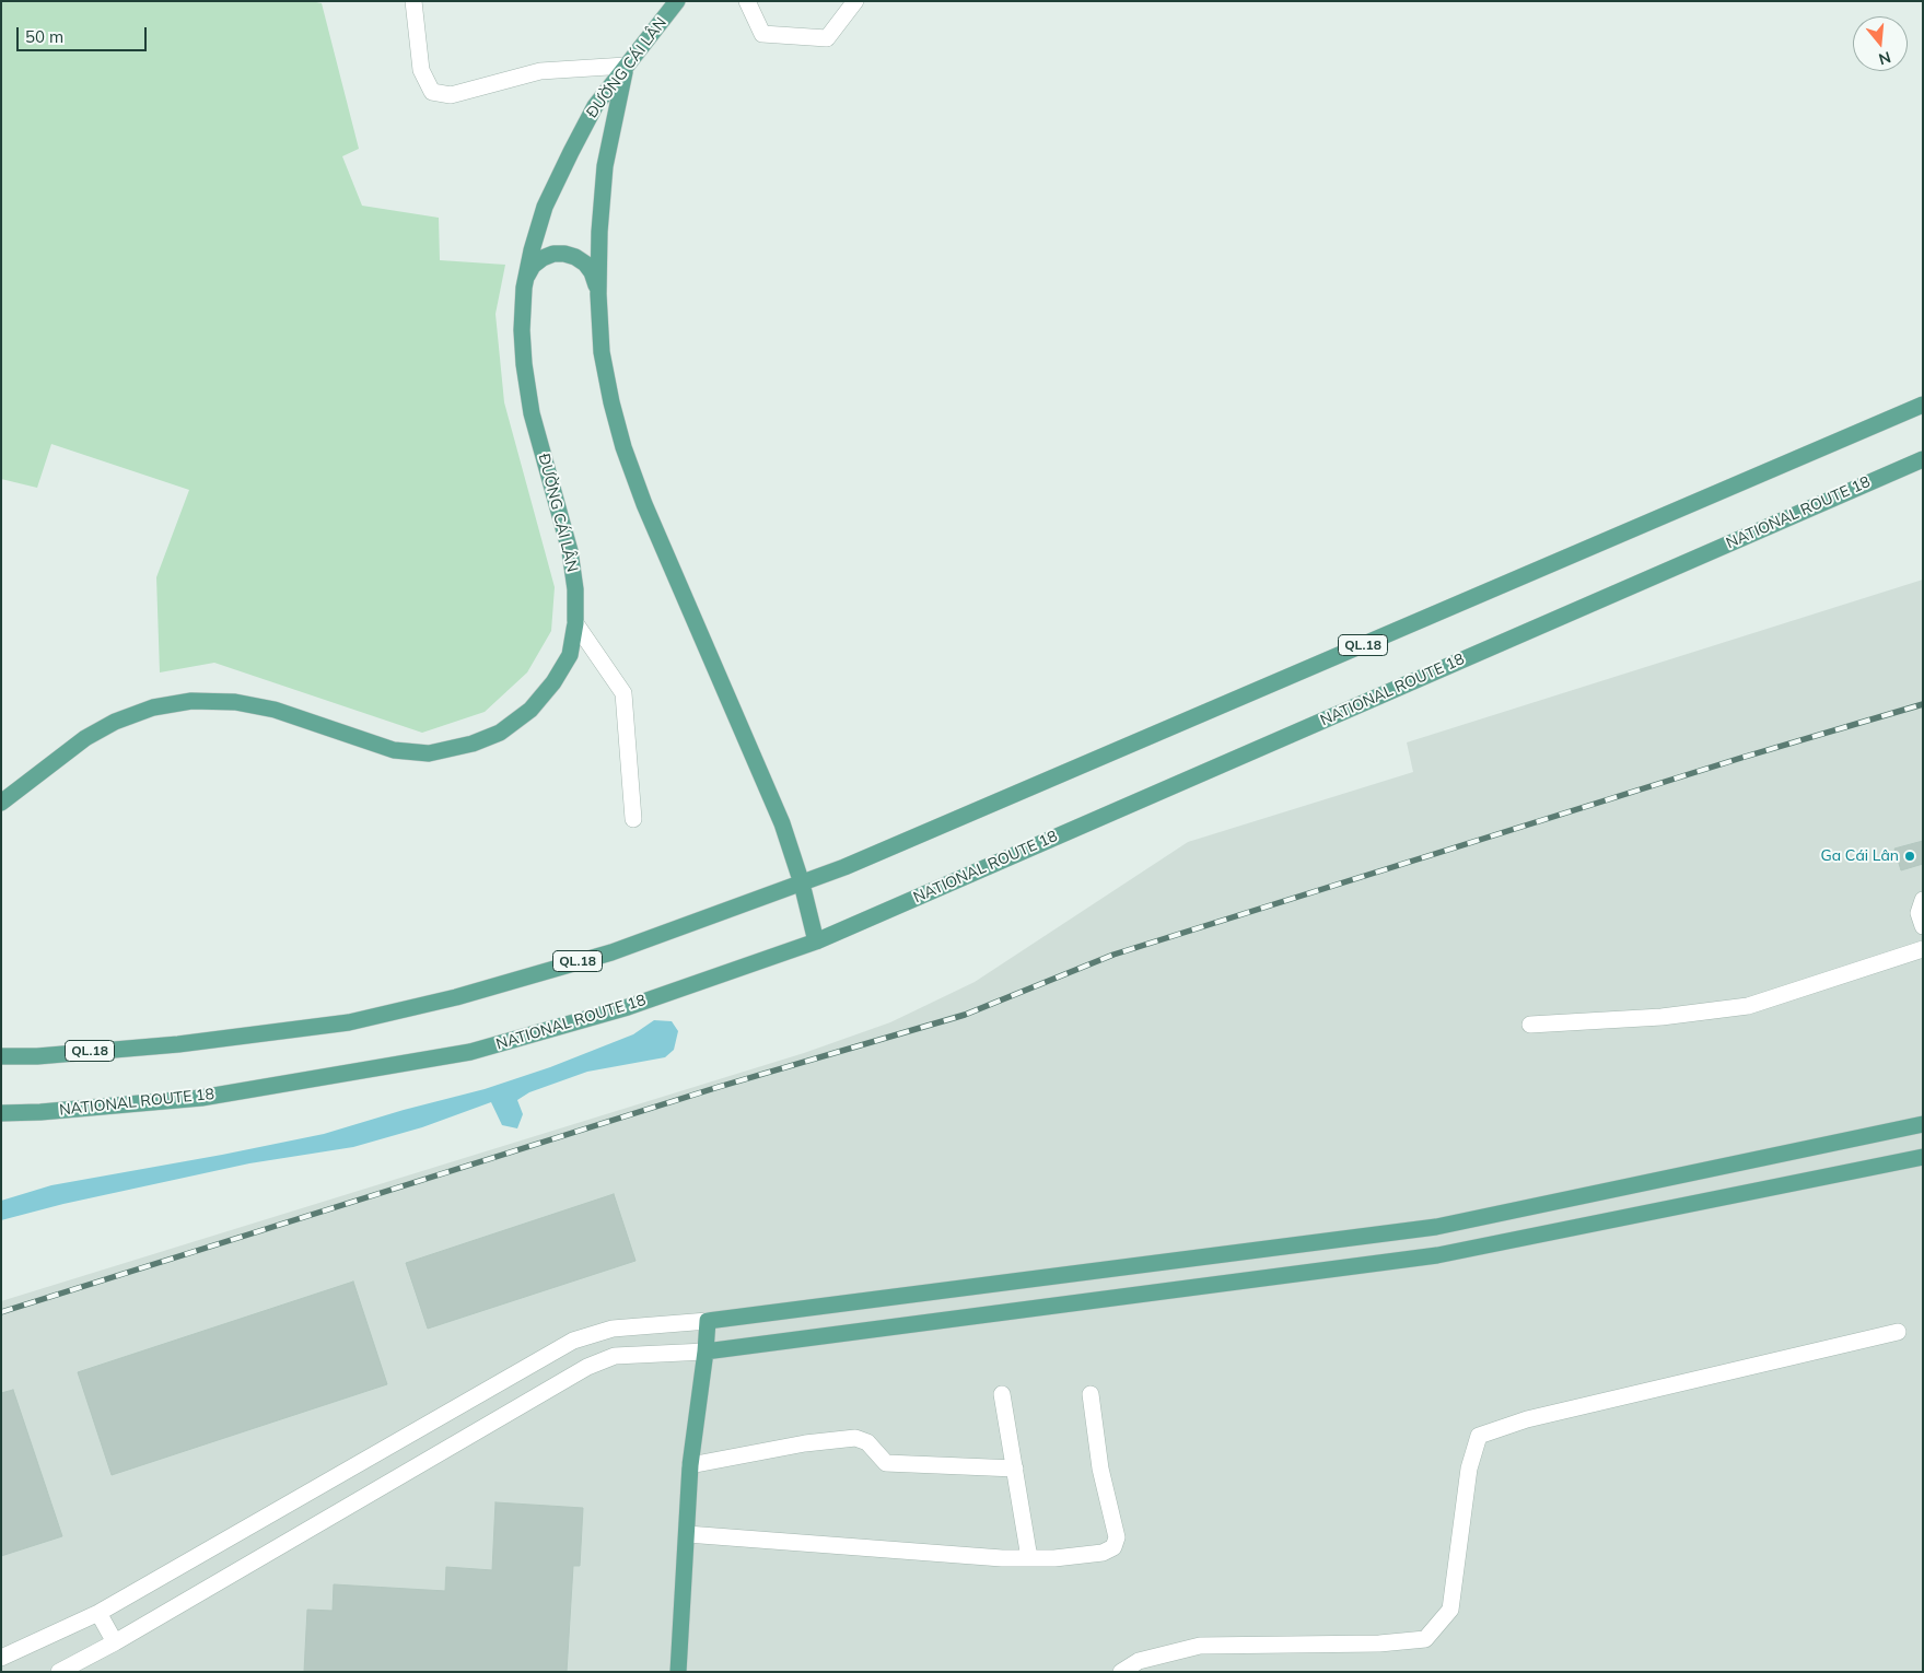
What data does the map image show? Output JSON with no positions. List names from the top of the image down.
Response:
{
  "streets": {
    "main road": ["ĐƯỜNG CÁI LÂN", "NATIONAL ROUTE 18", "QL.18"]
  },
  "places": ["Ga Cái Lân"],
  "scale_bar": "50 m",
  "north": "bottom"
}
